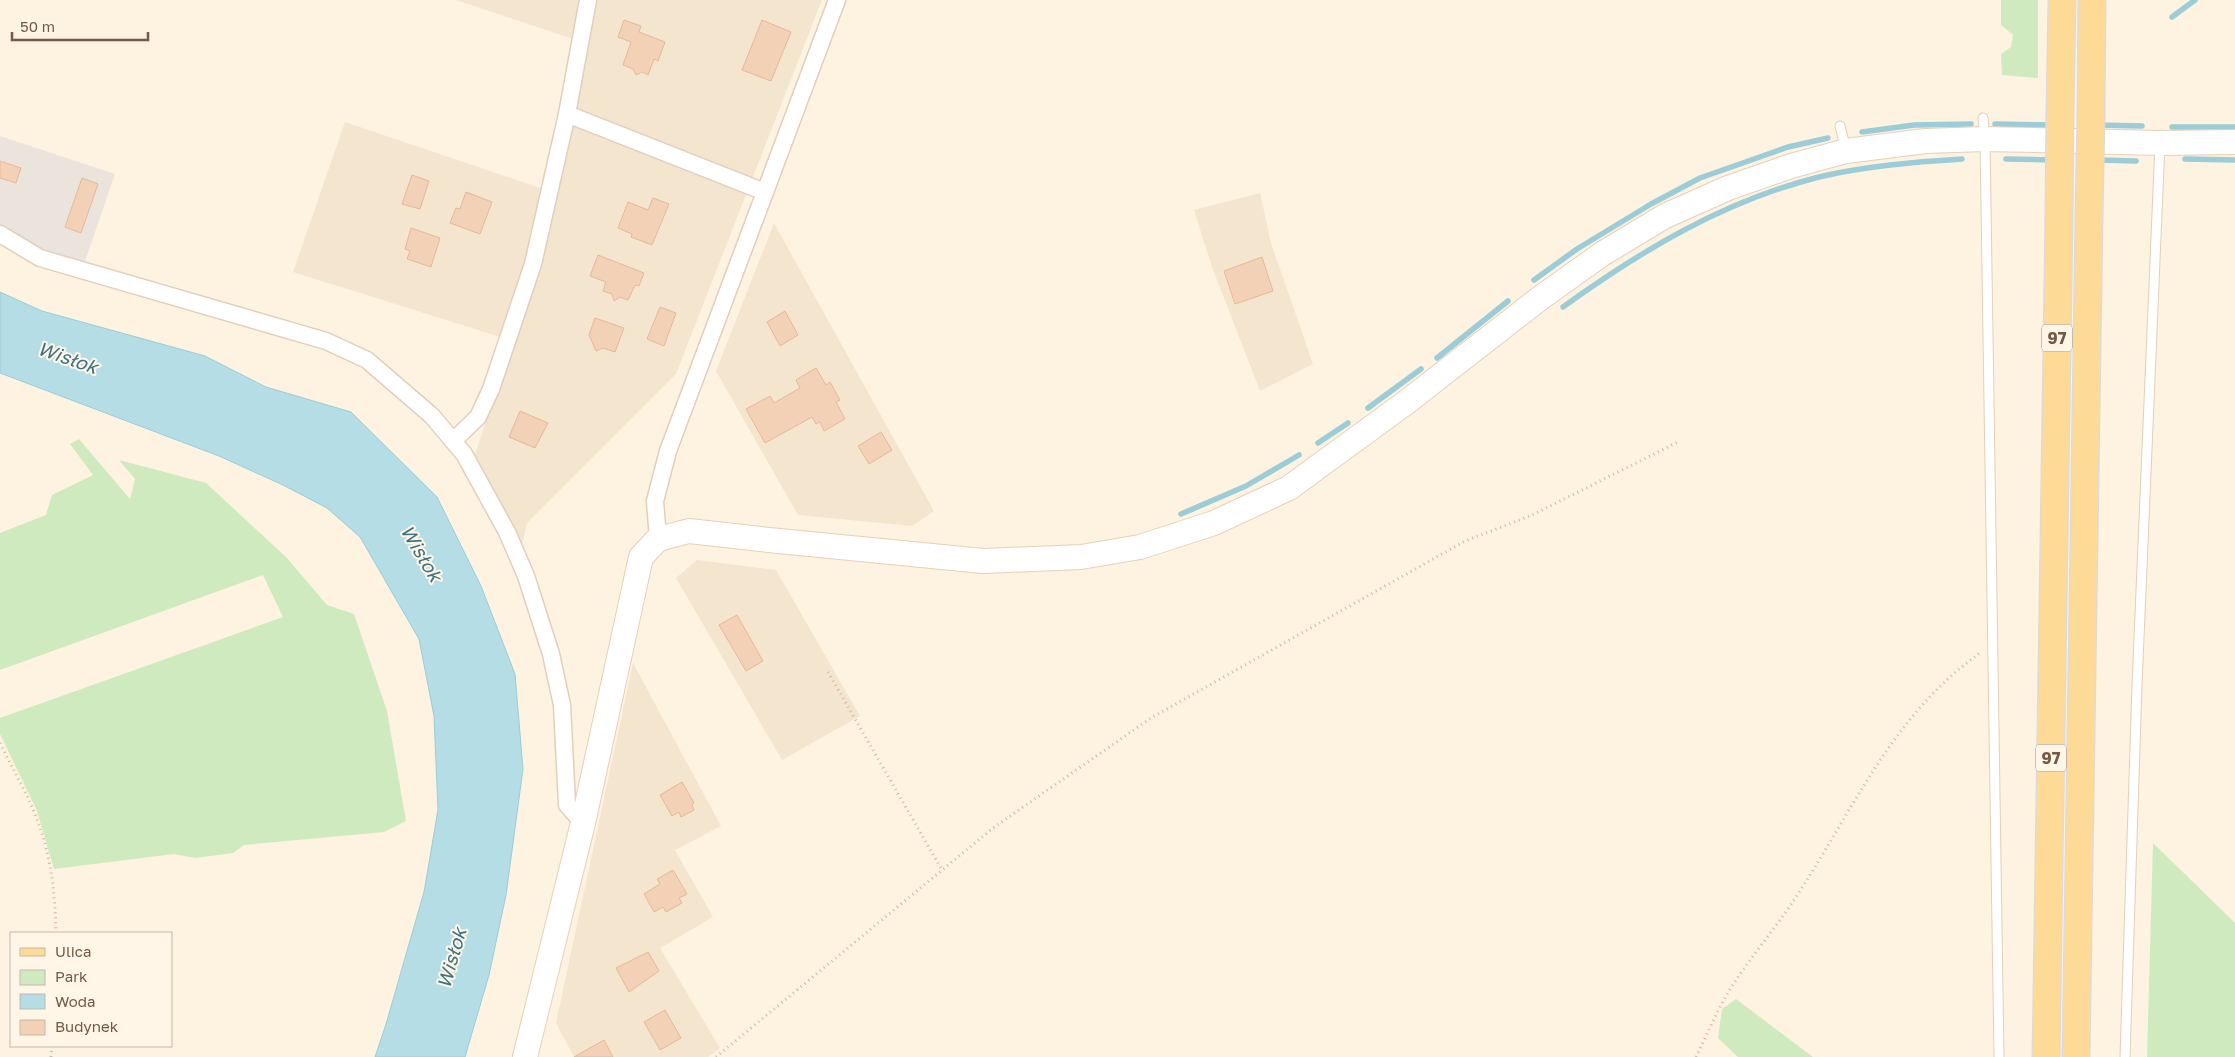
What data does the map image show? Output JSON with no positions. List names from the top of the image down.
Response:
{
  "streets": {
    "main road": ["97"]
  },
  "water": ["Wisłok"],
  "legend": [
    "Ulica",
    "Park",
    "Woda",
    "Budynek"
  ],
  "scale_bar": "50 m"
}
